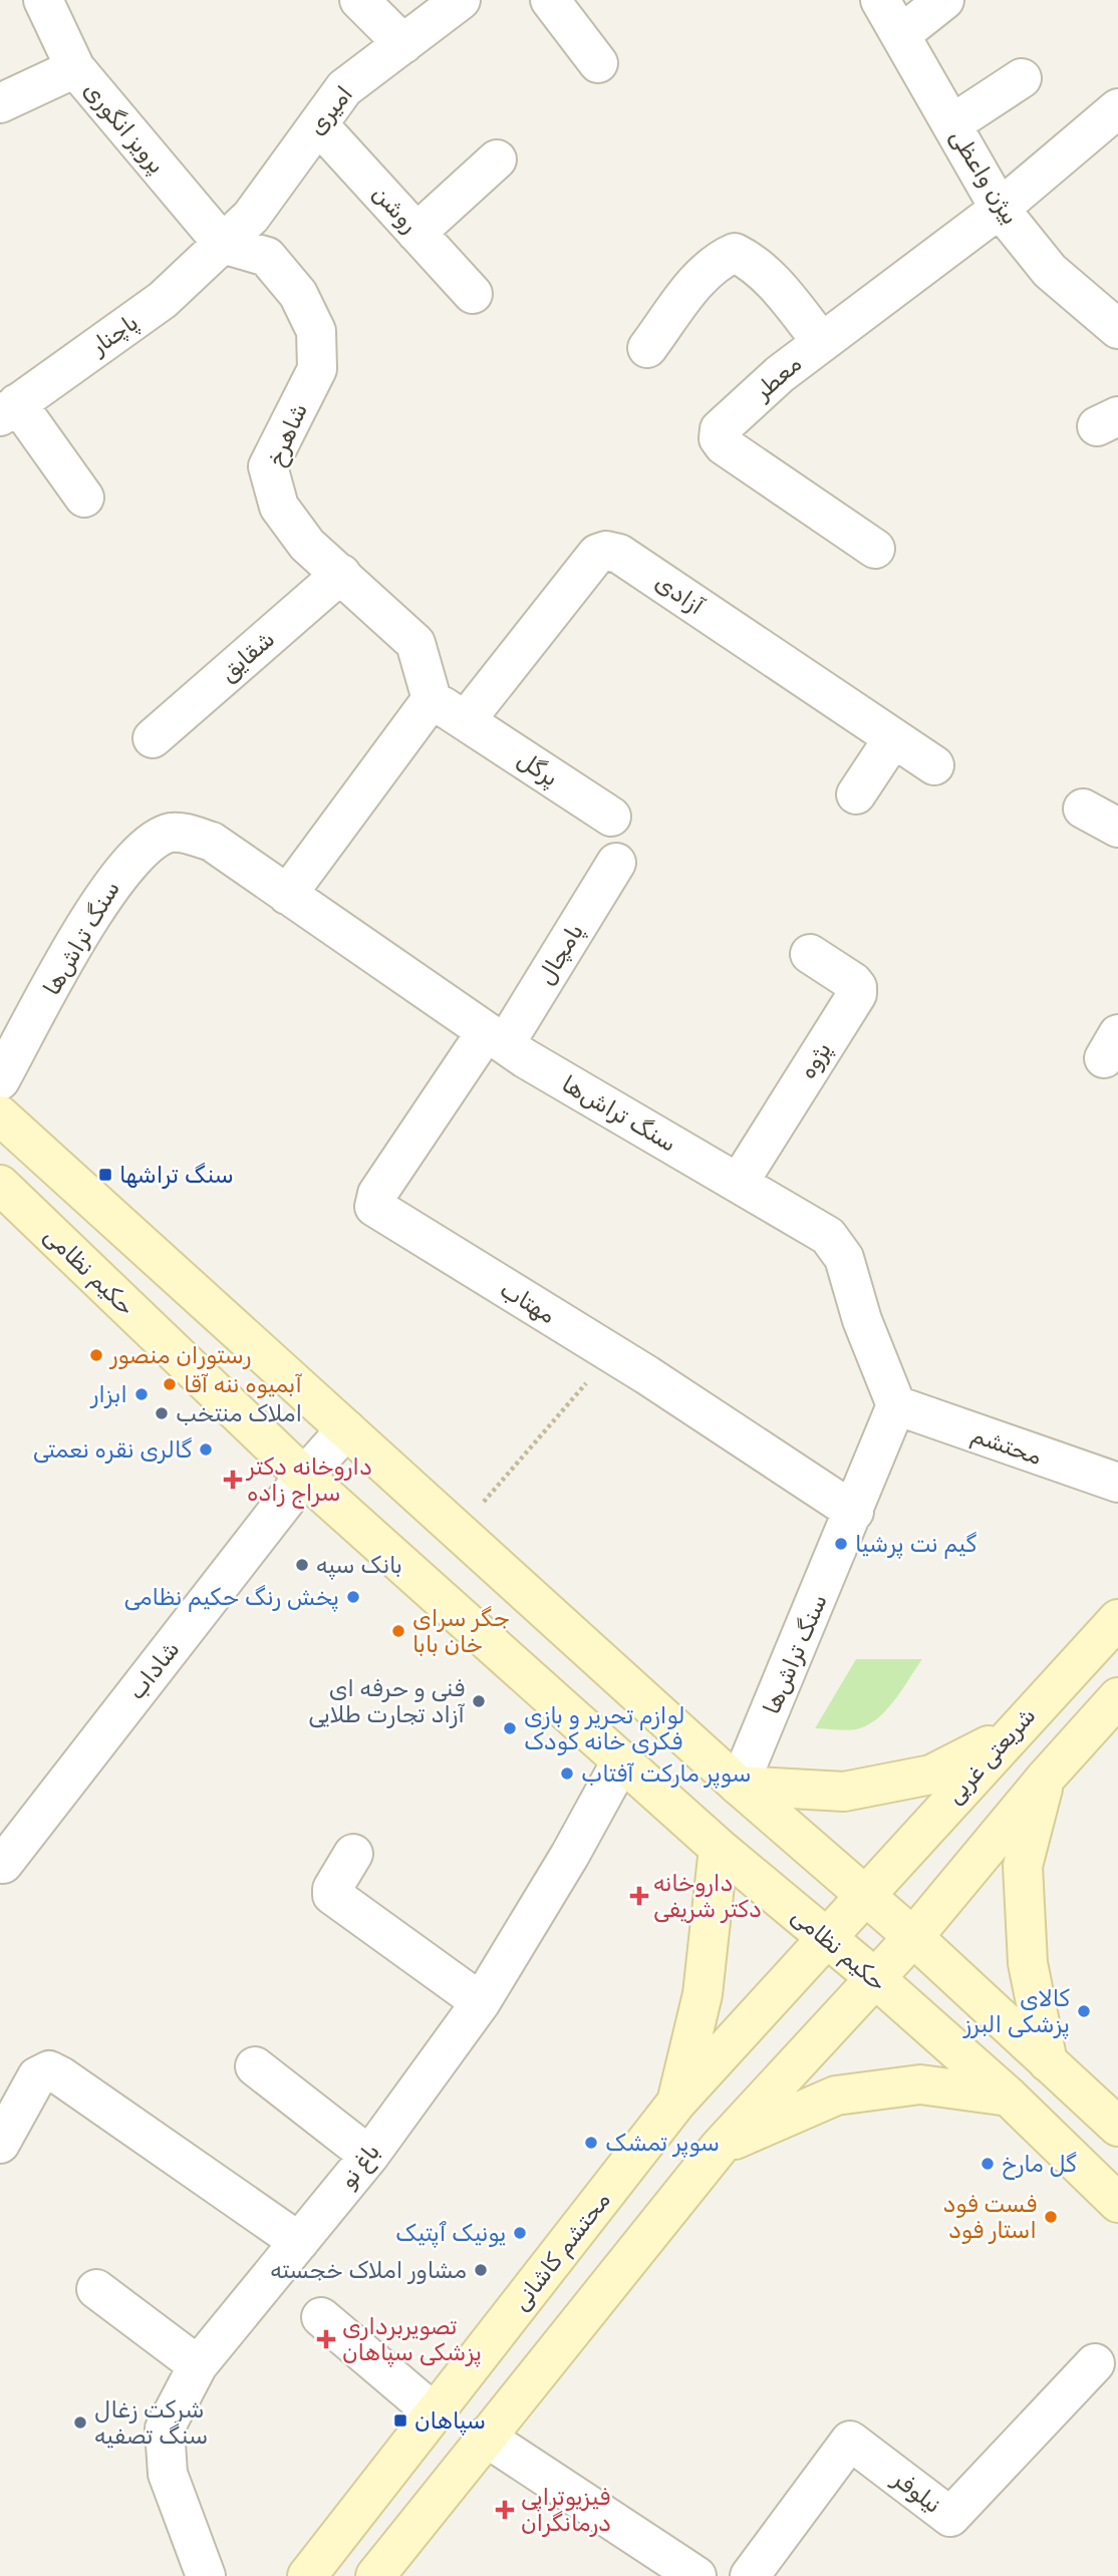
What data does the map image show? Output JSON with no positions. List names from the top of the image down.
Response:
{
  "streets": {
    "main road": ["حکیم نظامی", "شریعتی غربی", "محتشم کاشانی"],
    "street": [
      "امیری",
      "پرویز انگوری",
      "بیژن واعظی",
      "روشن",
      "پاچنار",
      "معطر",
      "شاهرخ",
      "آزادی",
      "شقایق",
      "پرگل",
      "سنگ تراش‌ها",
      "پامچال",
      "پژوه",
      "مهتاب",
      "محتشم",
      "شاداب",
      "باغ نو",
      "نیلوفر"
    ]
  },
  "crossings": [
    ["امیری", "پرویز انگوری"],
    ["امیری", "روشن"],
    ["امیری", "پاچنار"],
    ["امیری", "شاهرخ"],
    ["پرویز انگوری", "پاچنار"],
    ["پرویز انگوری", "شاهرخ"],
    ["بیژن واعظی", "معطر"],
    ["پاچنار", "شاهرخ"],
    ["شاهرخ", "شقایق"],
    ["شاهرخ", "پرگل"],
    ["آزادی", "پرگل"],
    ["سنگ تراش‌ها", "پامچال"],
    ["سنگ تراش‌ها", "پژوه"],
    ["سنگ تراش‌ها", "مهتاب"],
    ["سنگ تراش‌ها", "محتشم"],
    ["پامچال", "مهتاب"],
    ["حکیم نظامی", "شاداب"],
    ["حکیم نظامی", "شریعتی غربی"],
    ["حکیم نظامی", "باغ نو"],
    ["حکیم نظامی", "محتشم کاشانی"],
    ["شریعتی غربی", "محتشم کاشانی"]
  ],
  "places": {
    "transit": ["سنگ تراشها", "سپاهان"],
    "other": [
      "رستوران منصور",
      "آبمیوه ننه آقا",
      "ابزار",
      "املاک منتخب",
      "گالری نقره نعمتی",
      "گیم نت پرشیا",
      "بانک سپه",
      "پخش رنگ حکیم نظامی",
      "جگر سرای خان بابا",
      "فنی و حرفه ای آزاد تجارت طلایی",
      "لوازم تحریر و بازی فکری خانه کودک",
      "سوپر مارکت آفتاب",
      "کالای پزشکی البرز",
      "سوپر تمشک",
      "گل مارخ",
      "فست فود استار فود",
      "یونیک ٱپتیک",
      "مشاور املاک خجسته",
      "شرکت زغال سنگ تصفیه"
    ],
    "health": [
      "داروخانه دکتر سراج زاده",
      "داروخانه دکتر شریفی",
      "تصویربرداری پزشکی سپاهان",
      "فیزیوتراپی درمانگران"
    ]
  }
}
